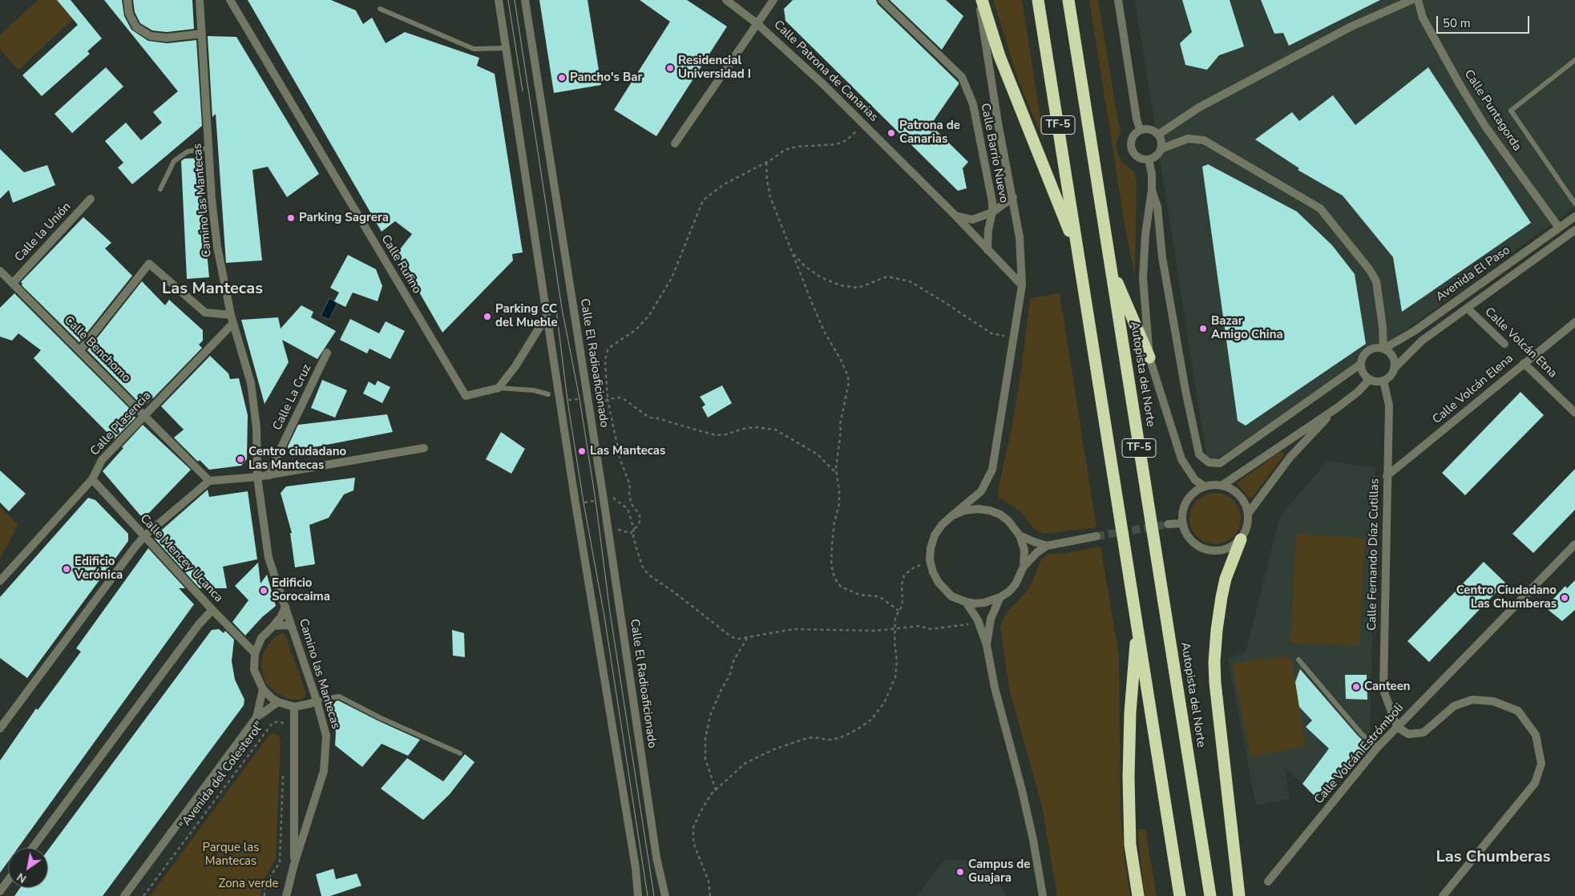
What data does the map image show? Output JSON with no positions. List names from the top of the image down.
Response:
{
  "streets": {
    "highway": ["TF-5", "Autopista del Norte"],
    "street": [
      "Calle Patrona de Canarias",
      "Calle Puntagorda",
      "Calle Barrio Nuevo",
      "Camino las Mantecas",
      "Calle la Unión",
      "Calle Rufino",
      "Avenida El Paso",
      "Calle Volcán Etna",
      "Calle Benchomo",
      "Calle El Radioaficionado",
      "Calle Volcán Elena",
      "Calle La Cruz",
      "Calle Plasencia",
      "Calle Fernando Díaz Cutillas",
      "Calle Mencey Ucanca",
      "Calle Volcán Estrómboli"
    ],
    "path": ["\"Avenida del Colesterol\""]
  },
  "crossings": [
    ["Calle Patrona de Canarias", "Calle Barrio Nuevo"],
    ["Calle Puntagorda", "Avenida El Paso"],
    ["Camino las Mantecas", "Calle Plasencia"],
    ["Camino las Mantecas", "Calle Mencey Ucanca"],
    ["Calle la Unión", "Calle Benchomo"],
    ["Avenida El Paso", "Calle Volcán Etna"],
    ["Avenida El Paso", "Calle Fernando Díaz Cutillas"],
    ["Calle Volcán Etna", "Calle Volcán Elena"],
    ["Calle Benchomo", "Calle Plasencia"],
    ["Calle Volcán Elena", "Calle Fernando Díaz Cutillas"],
    ["Calle Plasencia", "Calle Mencey Ucanca"],
    ["Calle Fernando Díaz Cutillas", "Calle Volcán Estrómboli"]
  ],
  "districts": ["Las Mantecas", "Las Chumberas"],
  "parks": ["Parque las Mantecas", "Zona verde"],
  "places": [
    "Residencial Universidad I",
    "Pancho's Bar",
    "Patrona de Canarias",
    "Parking Sagrera",
    "Parking CC del Mueble",
    "Bazar Amigo China",
    "Las Mantecas",
    "Centro ciudadano Las Mantecas",
    "Edificio Verónica",
    "Edificio Sorocaima",
    "Centro Ciudadano Las Chumberas",
    "Canteen",
    "Campus de Guajara"
  ],
  "scale_bar": "50 m",
  "north": "bottom left"
}
